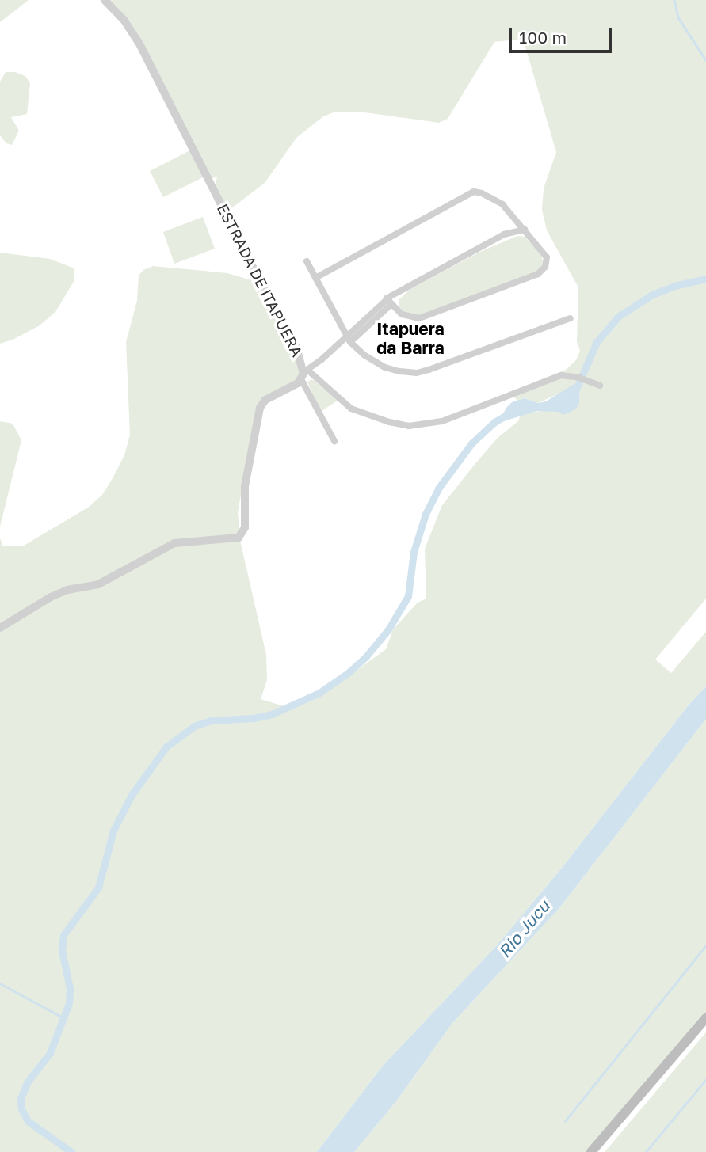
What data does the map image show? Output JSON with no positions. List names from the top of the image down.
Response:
{
  "streets": {
    "street": ["ESTRADA DE ITAPUERA"]
  },
  "districts": ["Itapuera da Barra"],
  "water": ["Rio Jucu"],
  "scale_bar": "100 m"
}
